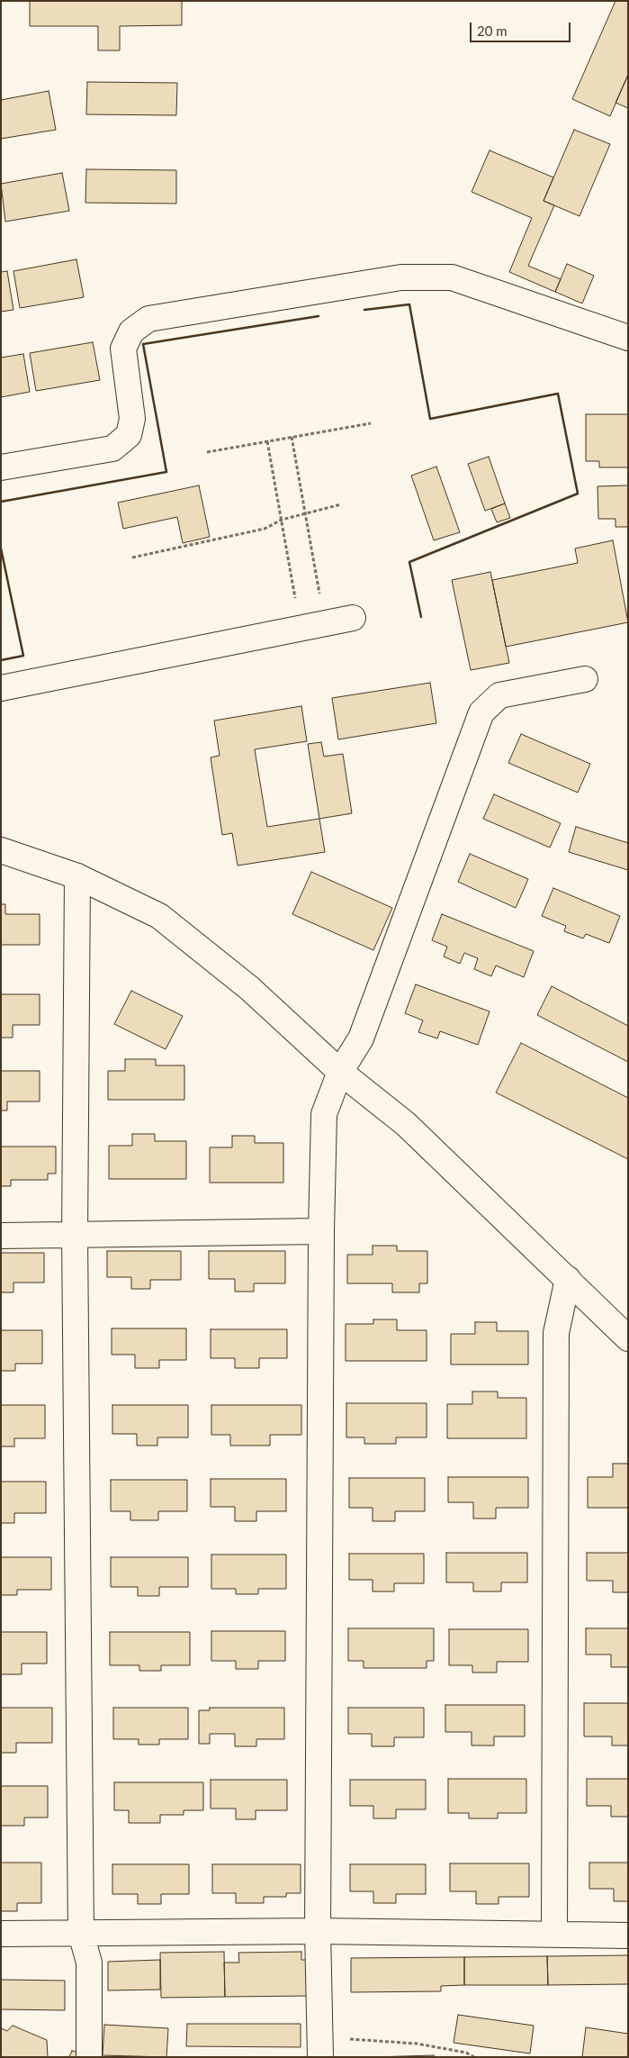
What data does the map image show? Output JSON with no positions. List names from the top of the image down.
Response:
{
  "scale_bar": "20 m"
}
